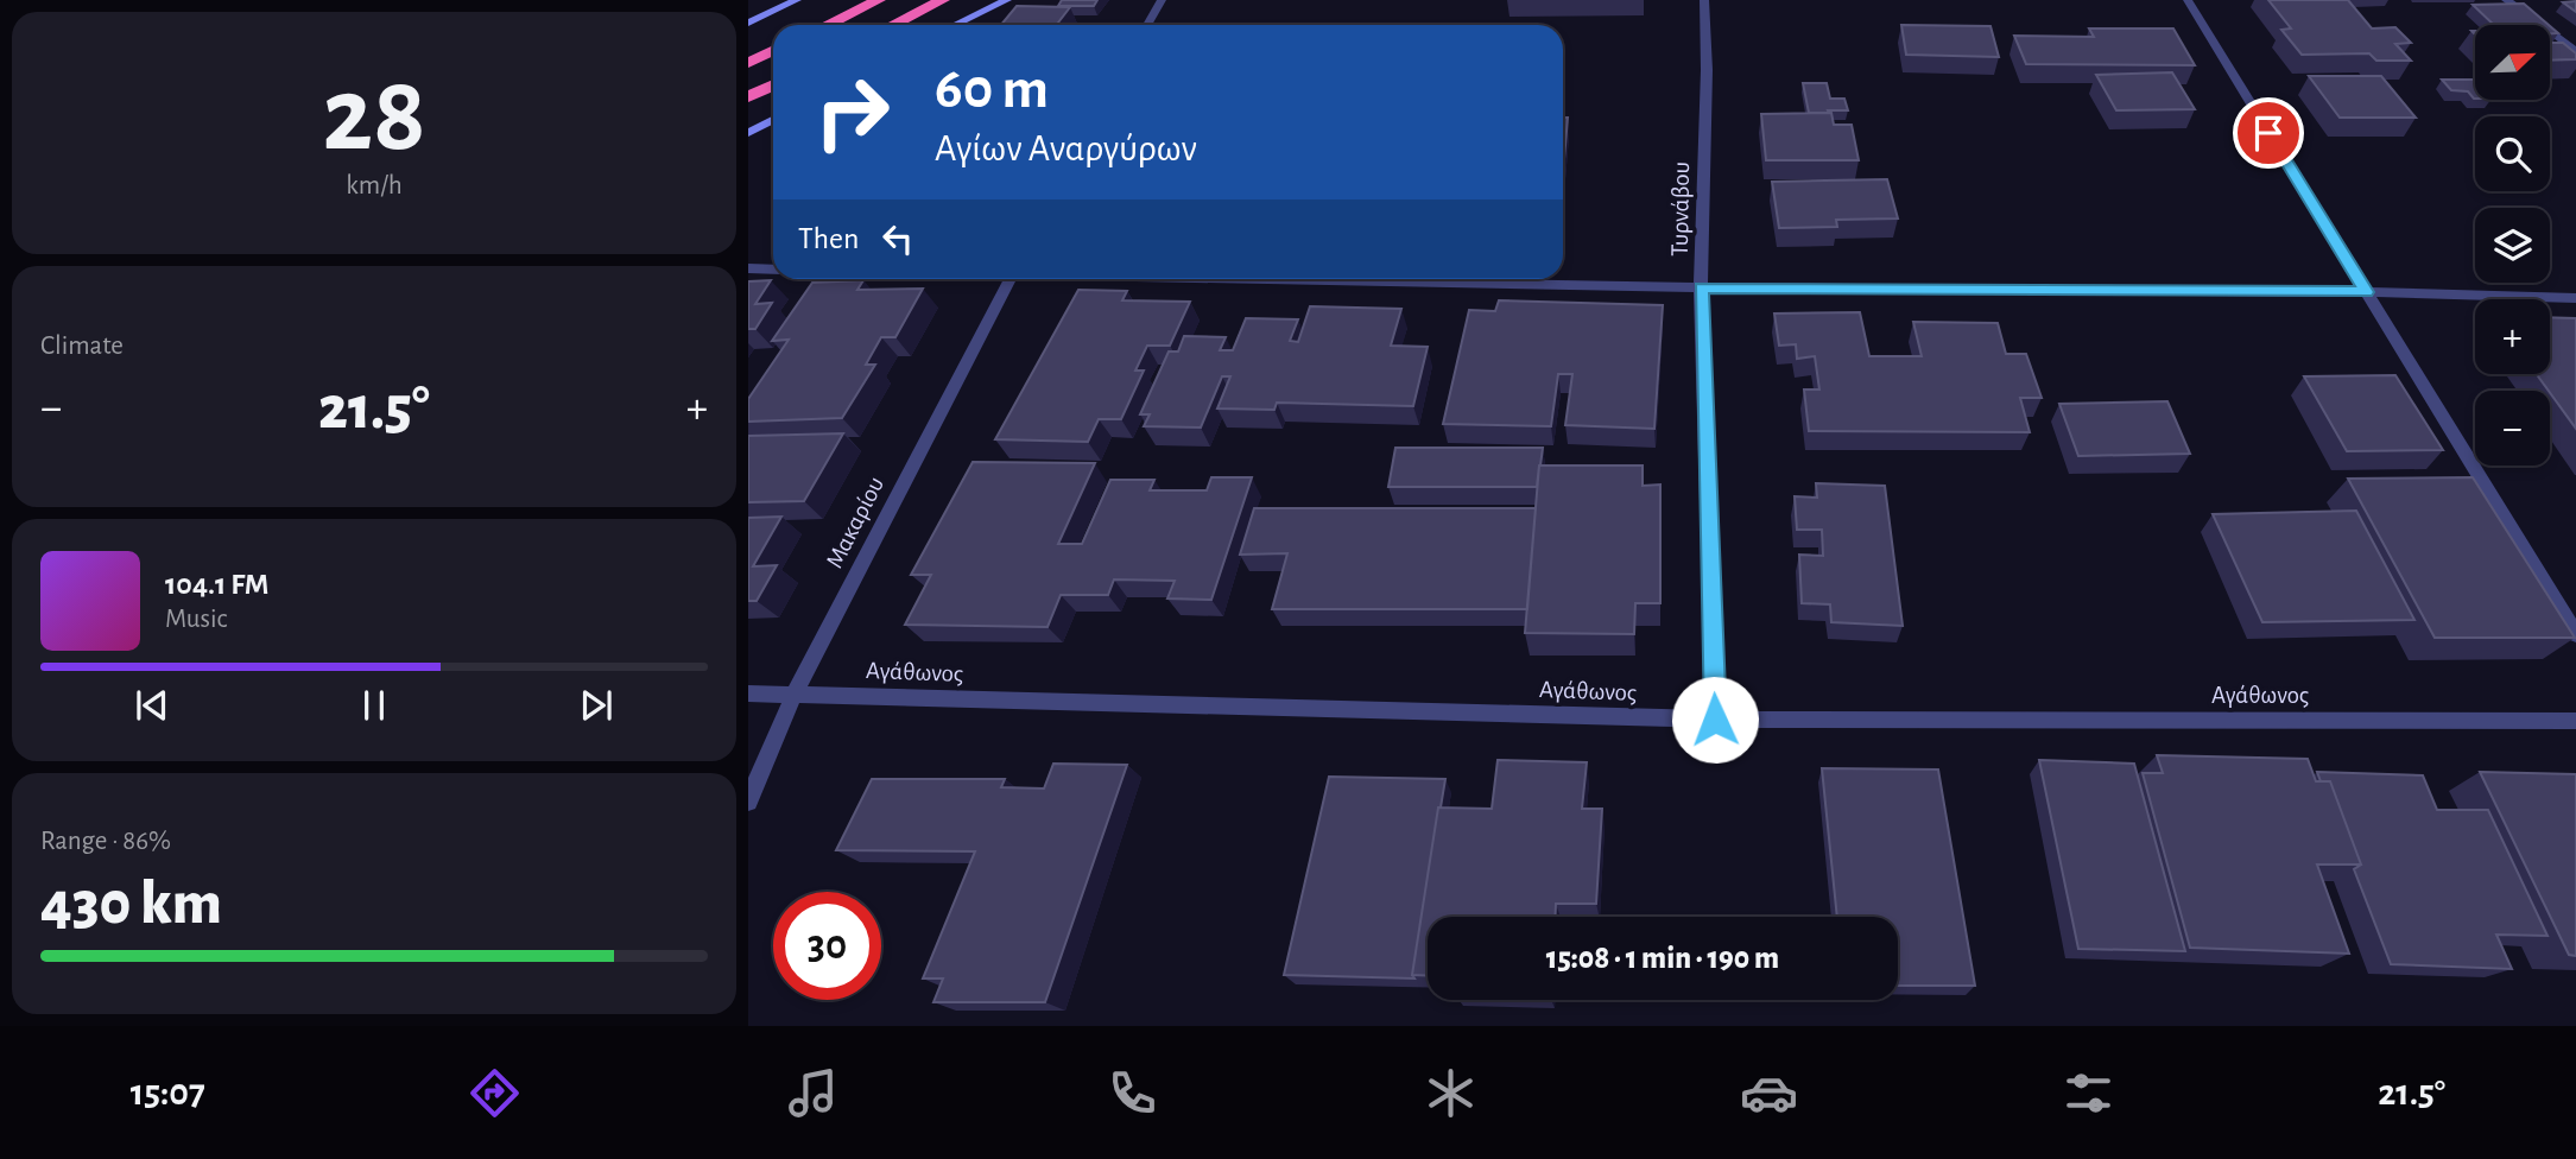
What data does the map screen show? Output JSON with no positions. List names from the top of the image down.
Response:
{
  "streets": {
    "street": ["Τυρνάβου", "Μακαρίου", "Αγάθωνος"]
  },
  "crossings": [
    ["Τυρνάβου", "Αγάθωνος"],
    ["Μακαρίου", "Αγάθωνος"]
  ],
  "north": "top right",
  "page": {
    "tile": [
      ["28", "km/h"],
      "Climate",
      ["Range · 86%", "430 km"]
    ],
    "map_buttons": ["+", "−"],
    "turn": ["60 m", "Αγίων Αναργύρων"],
    "then": "Then",
    "heat": ["−", "21.5°", "+"],
    "song": ["104.1 FM", "Music"],
    "limit": "30",
    "trip": "15:08 · 1 min · 190 m",
    "tabs": ["15:07", "21.5°"]
  }
}
